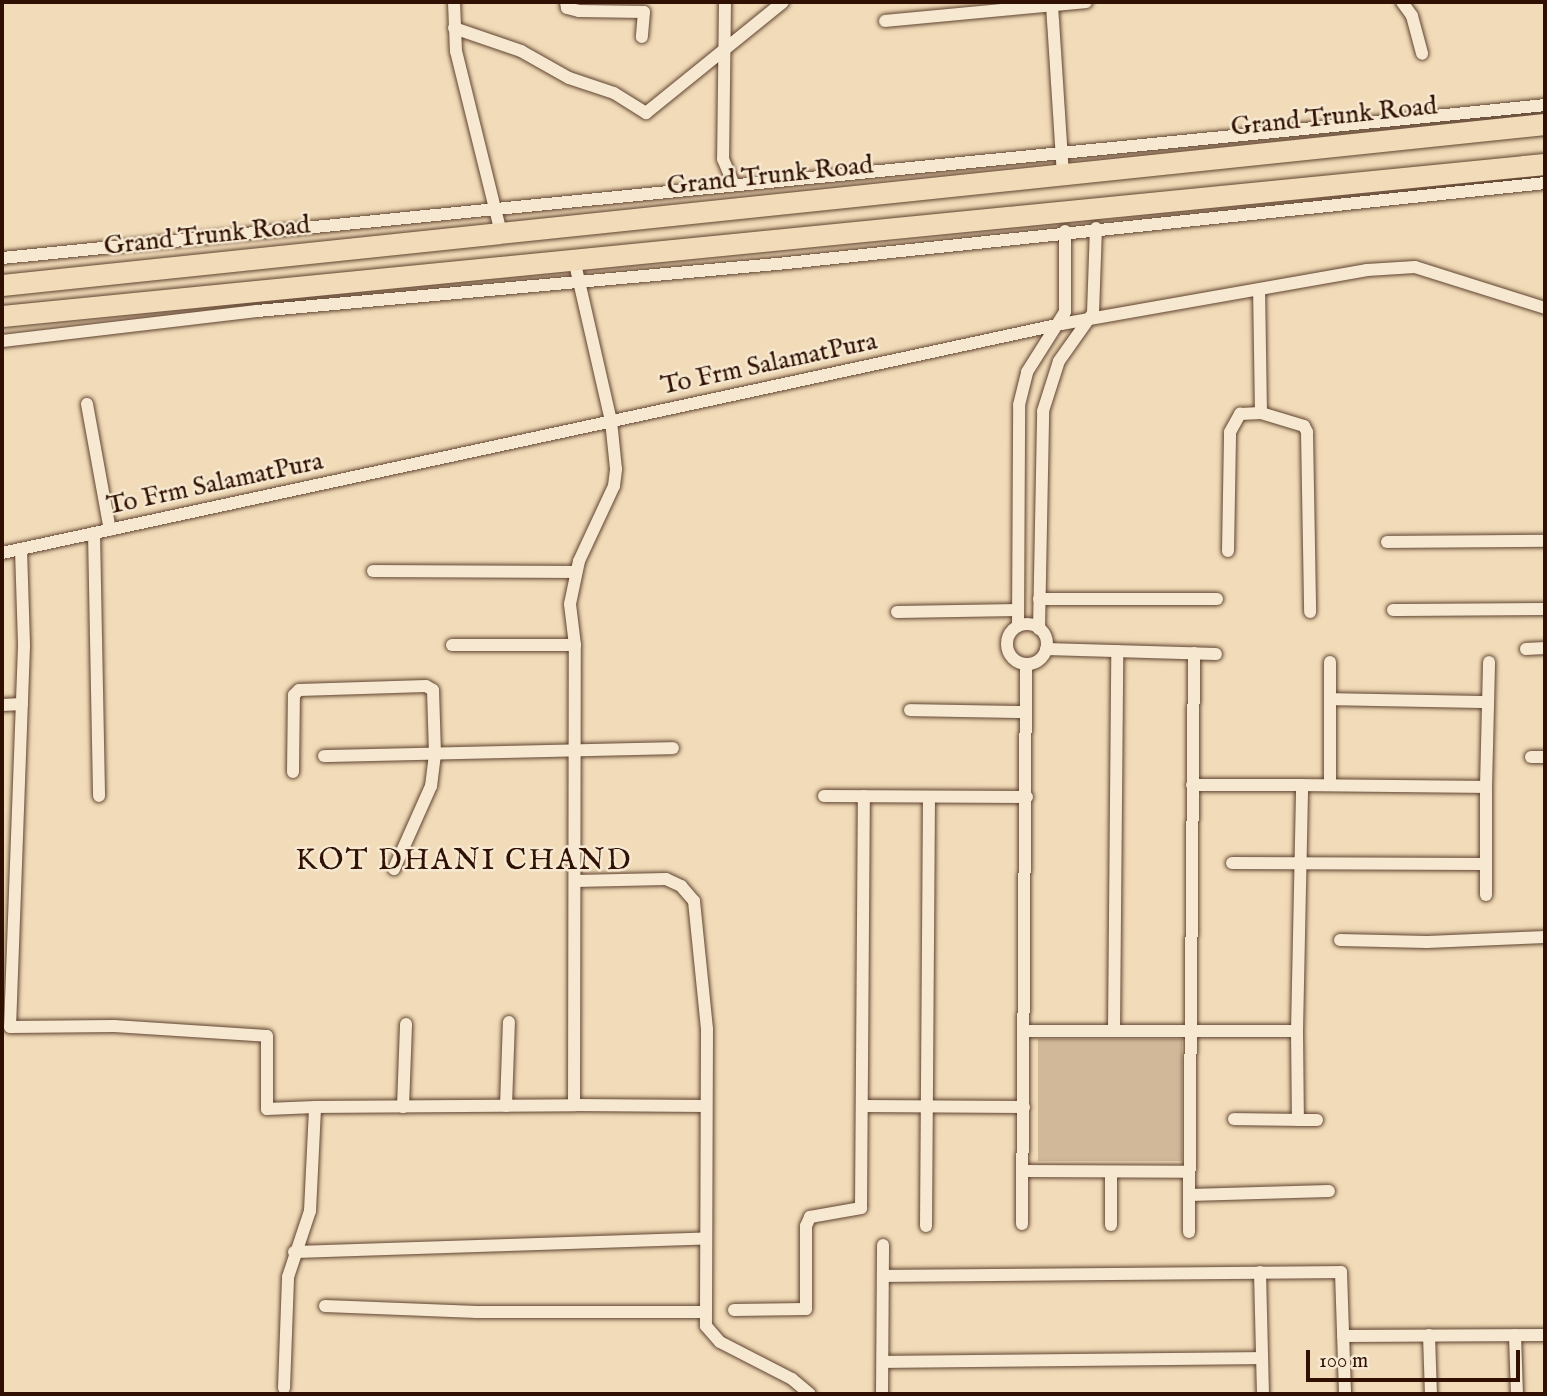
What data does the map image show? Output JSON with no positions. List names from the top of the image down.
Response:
{
  "streets": {
    "highway": ["Grand Trunk Road"],
    "street": ["To Frm SalamatPura"]
  },
  "districts": ["KOT DHANI CHAND"],
  "scale_bar": "100 m"
}
